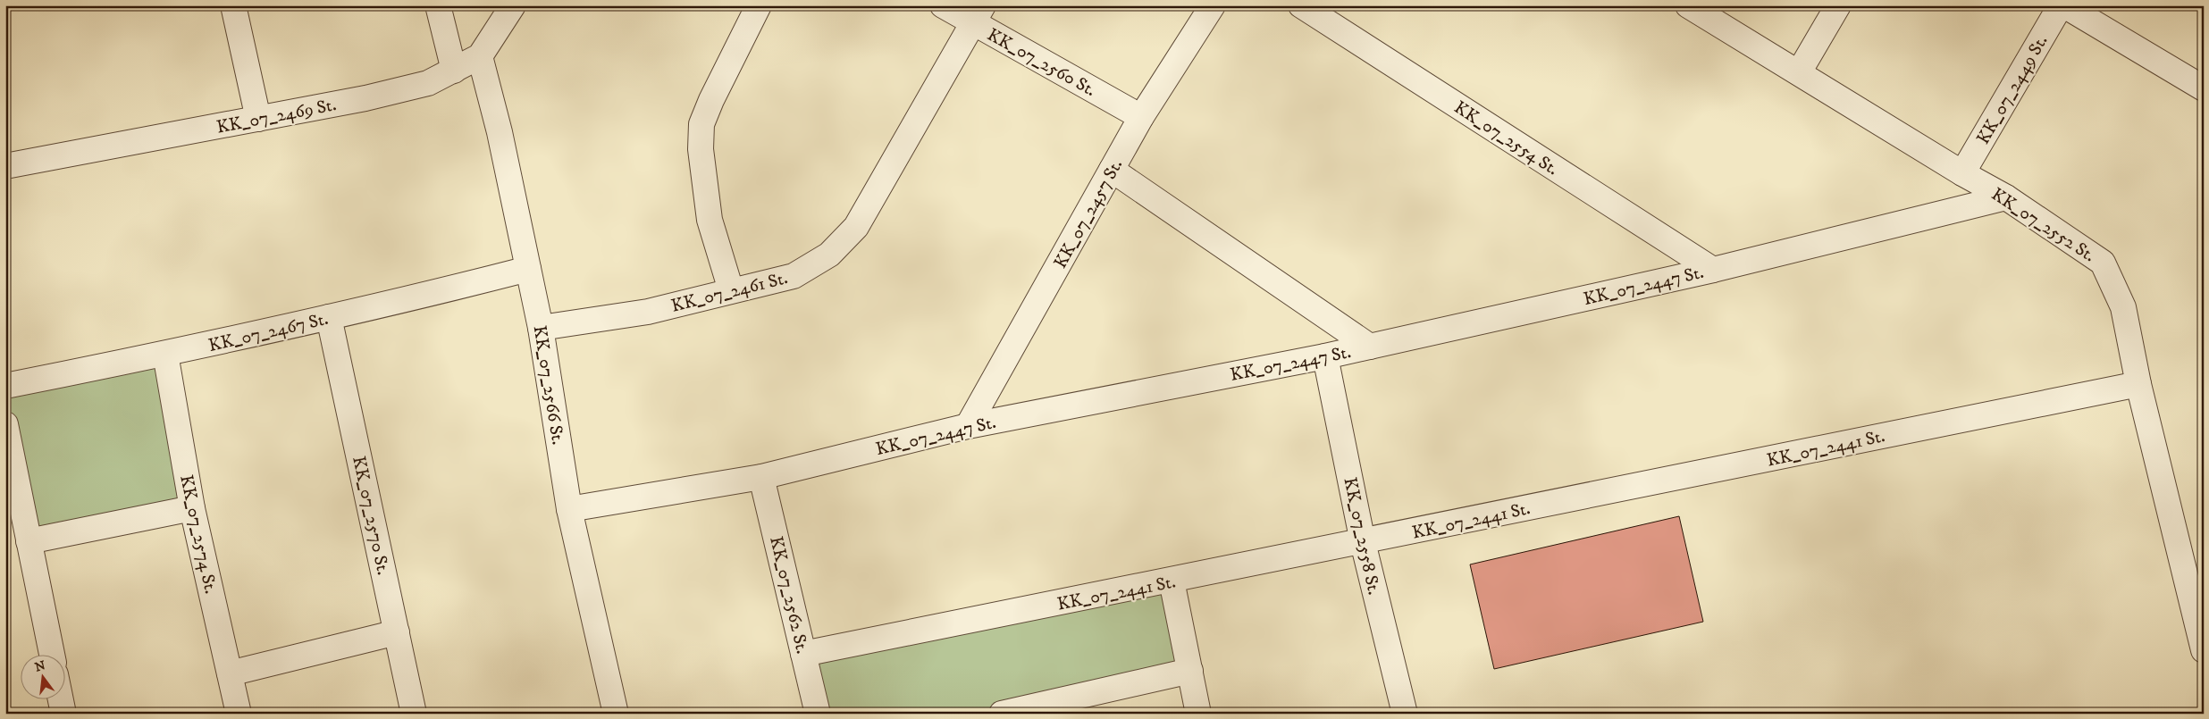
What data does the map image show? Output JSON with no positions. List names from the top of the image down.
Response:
{
  "streets": {
    "street": [
      "KK_07_2560 St.",
      "KK_07_2449 St.",
      "KK_07_2469 St.",
      "KK_07_2554 St.",
      "KK_07_2457 St.",
      "KK_07_2552 St.",
      "KK_07_2447 St.",
      "KK_07_2461 St.",
      "KK_07_2467 St.",
      "KK_07_2566 St.",
      "KK_07_2441 St.",
      "KK_07_2570 St.",
      "KK_07_2574 St.",
      "KK_07_2558 St.",
      "KK_07_2562 St."
    ]
  },
  "crossings": [
    ["KK_07_2560 St.", "KK_07_2457 St."],
    ["KK_07_2560 St.", "KK_07_2461 St."],
    ["KK_07_2449 St.", "KK_07_2552 St."],
    ["KK_07_2469 St.", "KK_07_2566 St."],
    ["KK_07_2554 St.", "KK_07_2447 St."],
    ["KK_07_2457 St.", "KK_07_2447 St."],
    ["KK_07_2552 St.", "KK_07_2447 St."],
    ["KK_07_2552 St.", "KK_07_2441 St."],
    ["KK_07_2447 St.", "KK_07_2566 St."],
    ["KK_07_2447 St.", "KK_07_2558 St."],
    ["KK_07_2447 St.", "KK_07_2562 St."],
    ["KK_07_2461 St.", "KK_07_2566 St."],
    ["KK_07_2467 St.", "KK_07_2566 St."],
    ["KK_07_2467 St.", "KK_07_2570 St."],
    ["KK_07_2467 St.", "KK_07_2574 St."],
    ["KK_07_2441 St.", "KK_07_2558 St."],
    ["KK_07_2441 St.", "KK_07_2562 St."]
  ],
  "north": "top"
}
